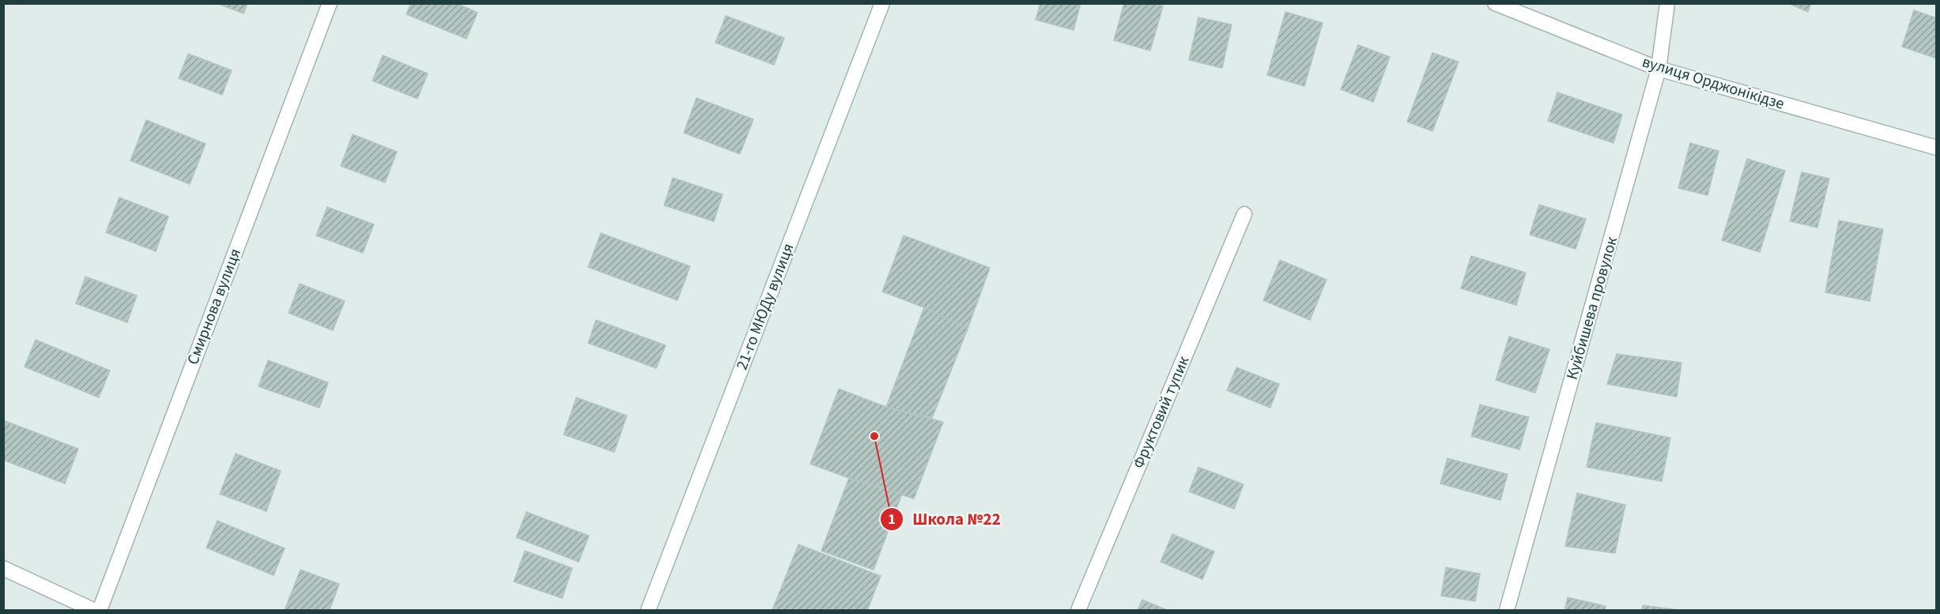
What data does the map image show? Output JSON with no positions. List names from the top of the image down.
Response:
{
  "streets": {
    "street": [
      "вулиця Орджонікідзе",
      "Смирнова вулиця",
      "21-го МЮДу вулиця",
      "Куйбишева провулок",
      "Фруктовий тупик"
    ]
  },
  "crossings": [
    ["вулиця Орджонікідзе", "Куйбишева провулок"]
  ],
  "places": ["Школа №22"]
}
